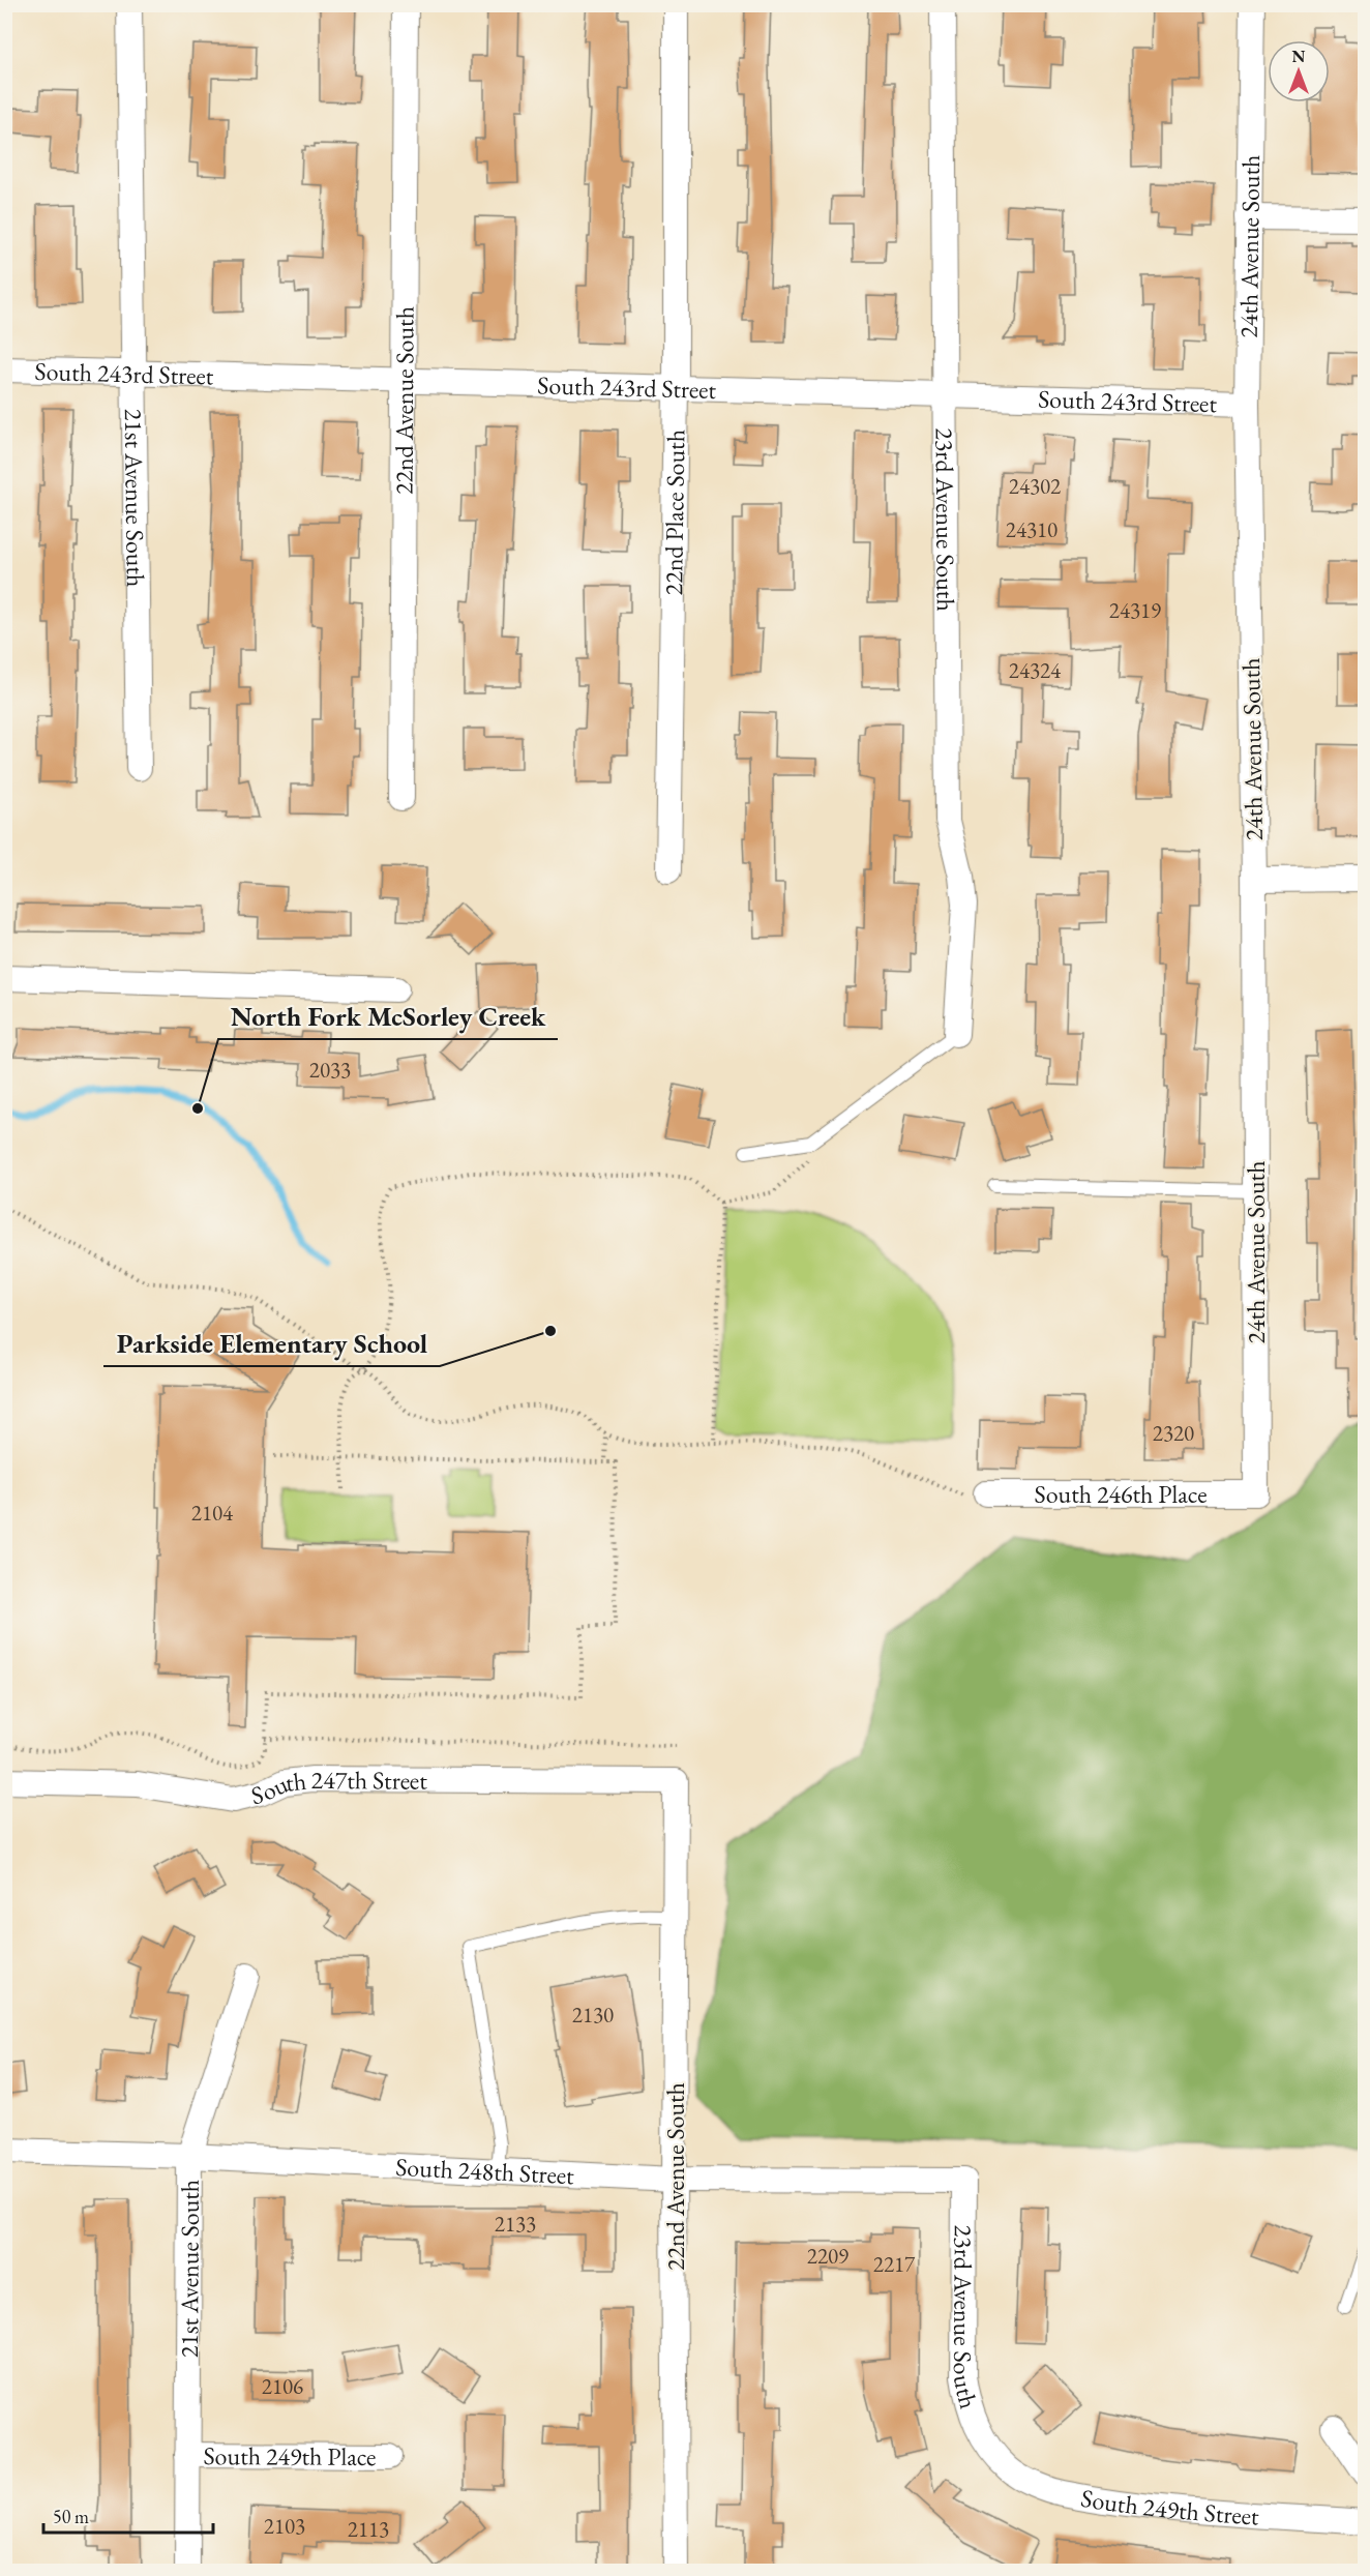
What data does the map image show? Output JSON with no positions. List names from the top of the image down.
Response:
{
  "streets": {
    "street": [
      "24th Avenue South",
      "South 243rd Street",
      "22nd Avenue South",
      "21st Avenue South",
      "22nd Place South",
      "23rd Avenue South",
      "South 246th Place",
      "South 247th Street",
      "South 248th Street",
      "South 249th Place",
      "South 249th Street"
    ]
  },
  "crossings": [
    ["24th Avenue South", "South 243rd Street"],
    ["24th Avenue South", "South 246th Place"],
    ["South 243rd Street", "22nd Avenue South"],
    ["South 243rd Street", "21st Avenue South"],
    ["South 243rd Street", "22nd Place South"],
    ["South 243rd Street", "23rd Avenue South"],
    ["22nd Avenue South", "South 247th Street"],
    ["22nd Avenue South", "South 248th Street"],
    ["21st Avenue South", "South 248th Street"],
    ["21st Avenue South", "South 249th Place"],
    ["23rd Avenue South", "South 248th Street"],
    ["23rd Avenue South", "South 249th Street"]
  ],
  "places": ["North Fork McSorley Creek", "Parkside Elementary School"],
  "house_numbers": [
    "24302",
    "24310",
    "24319",
    "24324",
    "2033",
    "2320",
    "2104",
    "2130",
    "2133",
    "2209",
    "2217",
    "2106",
    "2103",
    "2113"
  ],
  "scale_bar": "50 m",
  "north": "top"
}
